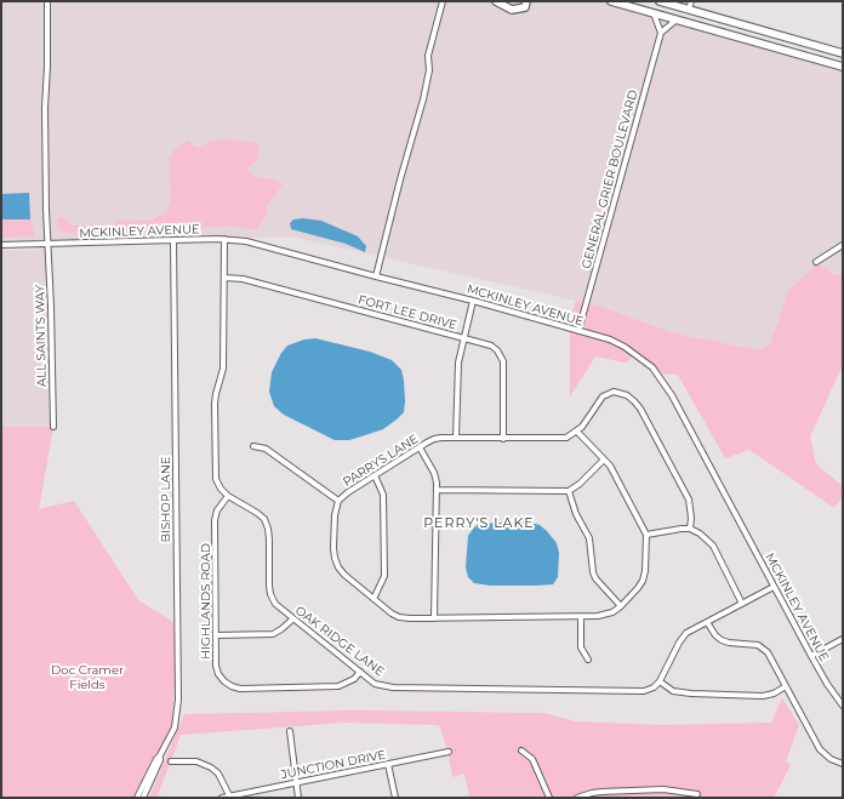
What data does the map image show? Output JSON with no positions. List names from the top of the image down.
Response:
{
  "streets": {
    "street": [
      "GENERAL GRIER BOULEVARD",
      "MCKINLEY AVENUE",
      "FORT LEE DRIVE",
      "ALL SAINTS WAY",
      "PARRYS LANE",
      "BISHOP LANE",
      "HIGHLANDS ROAD",
      "OAK RIDGE LANE",
      "JUNCTION DRIVE"
    ]
  },
  "crossings": [
    ["GENERAL GRIER BOULEVARD", "MCKINLEY AVENUE"],
    ["MCKINLEY AVENUE", "ALL SAINTS WAY"],
    ["MCKINLEY AVENUE", "BISHOP LANE"],
    ["MCKINLEY AVENUE", "OAK RIDGE LANE"],
    ["FORT LEE DRIVE", "PARRYS LANE"],
    ["FORT LEE DRIVE", "OAK RIDGE LANE"],
    ["HIGHLANDS ROAD", "OAK RIDGE LANE"]
  ],
  "districts": ["PERRY'S LAKE"],
  "parks": ["Doc Cramer Fields"]
}
